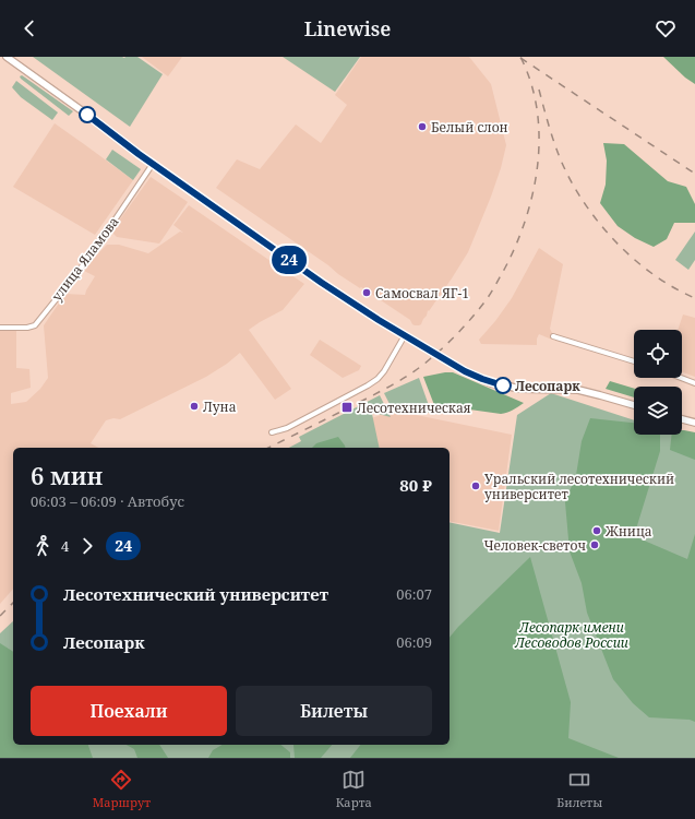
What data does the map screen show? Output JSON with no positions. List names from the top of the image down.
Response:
{
  "streets": {
    "street": ["улица Яламова"]
  },
  "parks": ["Лесопарк имени Лесоводов России"],
  "places": {
    "other": [
      "Белый слон",
      "Самосвал ЯГ-1",
      "Лесопарк",
      "Луна",
      "Уральский лесотехнический университет",
      "Жница",
      "Человек-светоч"
    ],
    "transit": ["Лесотехническая"]
  },
  "lines": ["bus line 24"],
  "page": {
    "header": "Linewise",
    "on_map": "24",
    "heading": ["6 мин", "06:03 – 06:09 · Автобус", "80 ₽"],
    "legs": ["4", "24"],
    "list": [
      {
        "name": "Лесотехнический университет",
        "value": "06:07"
      },
      {
        "name": "Лесопарк",
        "value": "06:09"
      }
    ],
    "buttons": ["Поехали", "Билеты"],
    "tabs": ["Маршрут", "Карта", "Билеты"]
  }
}
